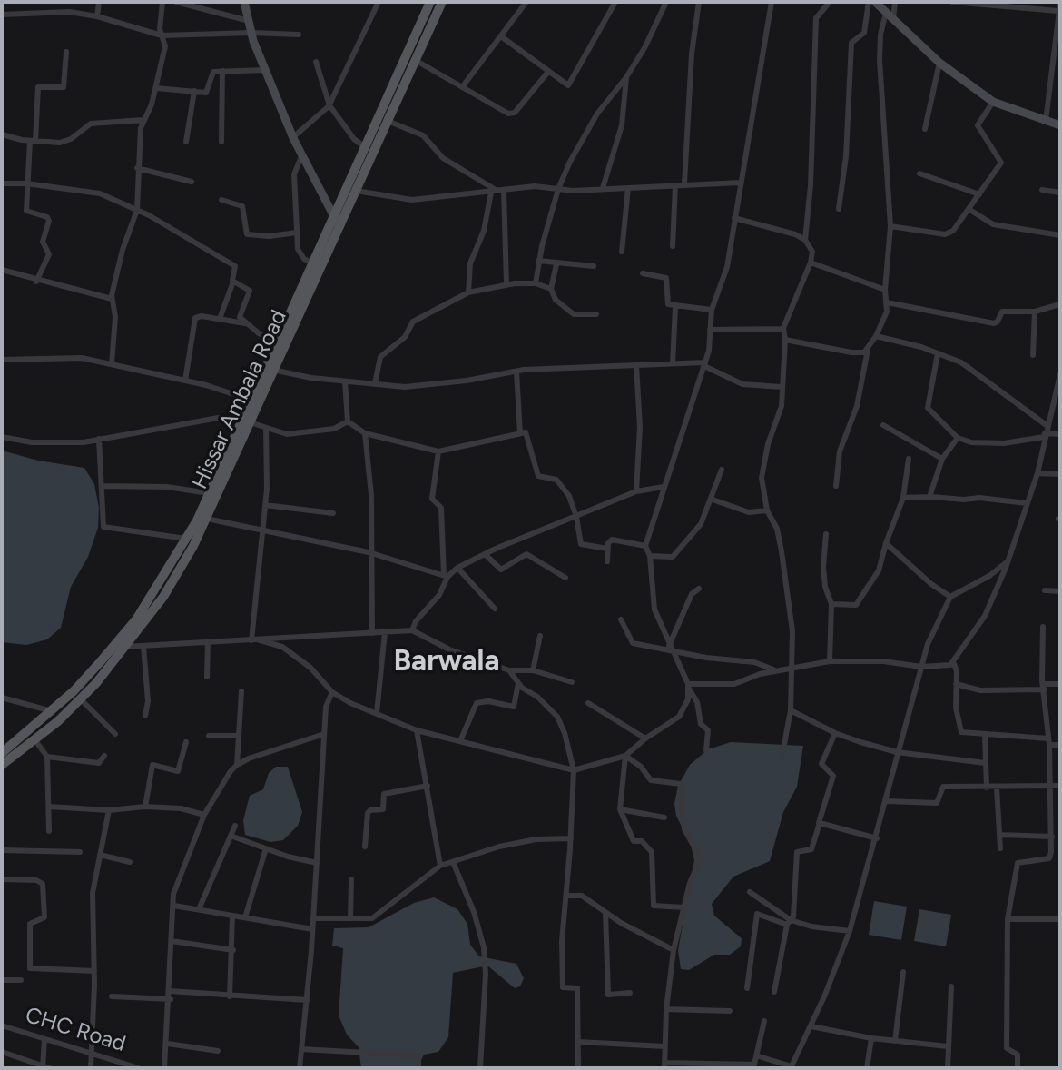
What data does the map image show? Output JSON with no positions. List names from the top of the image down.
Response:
{
  "streets": {
    "main road": ["Hissar Ambala Road"],
    "street": ["CHC Road"]
  },
  "districts": ["Barwala"]
}
